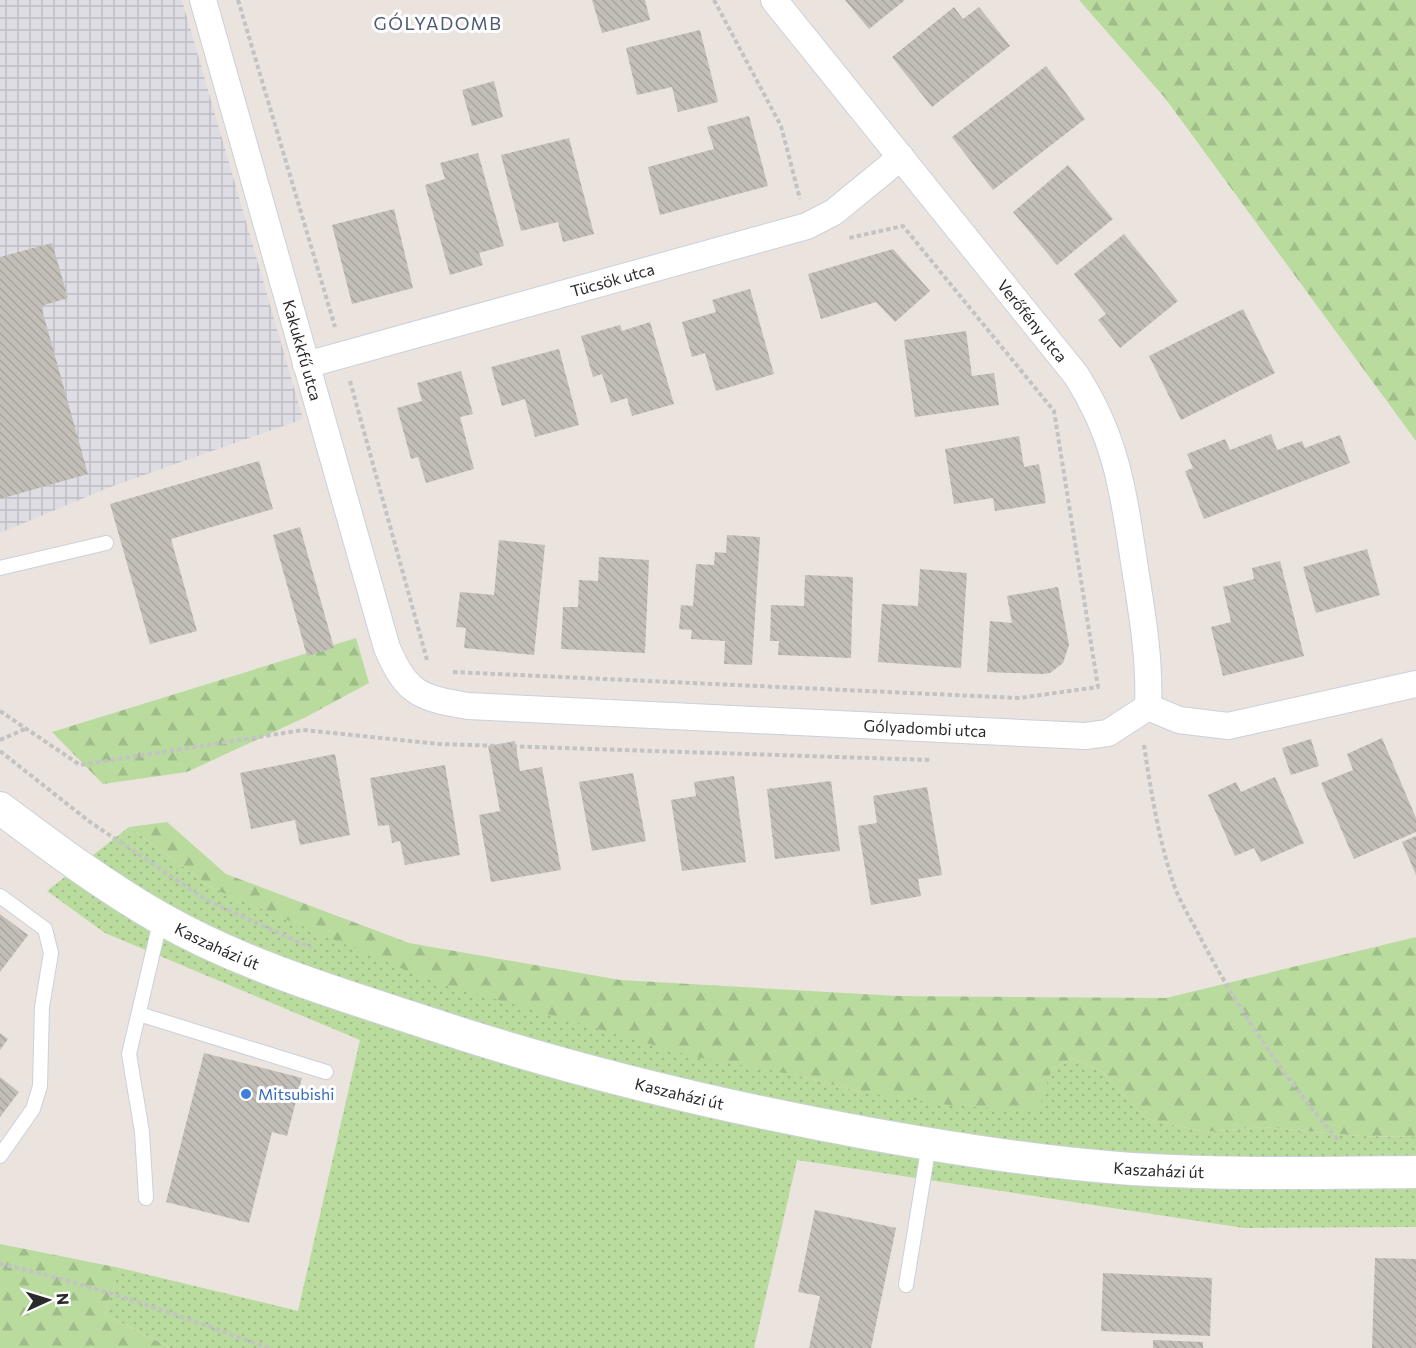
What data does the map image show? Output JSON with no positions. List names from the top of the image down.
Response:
{
  "streets": {
    "street": [
      "Tücsök utca",
      "Verőfény utca",
      "Kakukkfű utca",
      "Gólyadombi utca",
      "Kaszaházi út"
    ]
  },
  "crossings": [
    ["Tücsök utca", "Verőfény utca"],
    ["Tücsök utca", "Kakukkfű utca"],
    ["Verőfény utca", "Gólyadombi utca"],
    ["Kakukkfű utca", "Gólyadombi utca"]
  ],
  "districts": ["GÓLYADOMB"],
  "places": ["Mitsubishi"],
  "north": "right"
}
